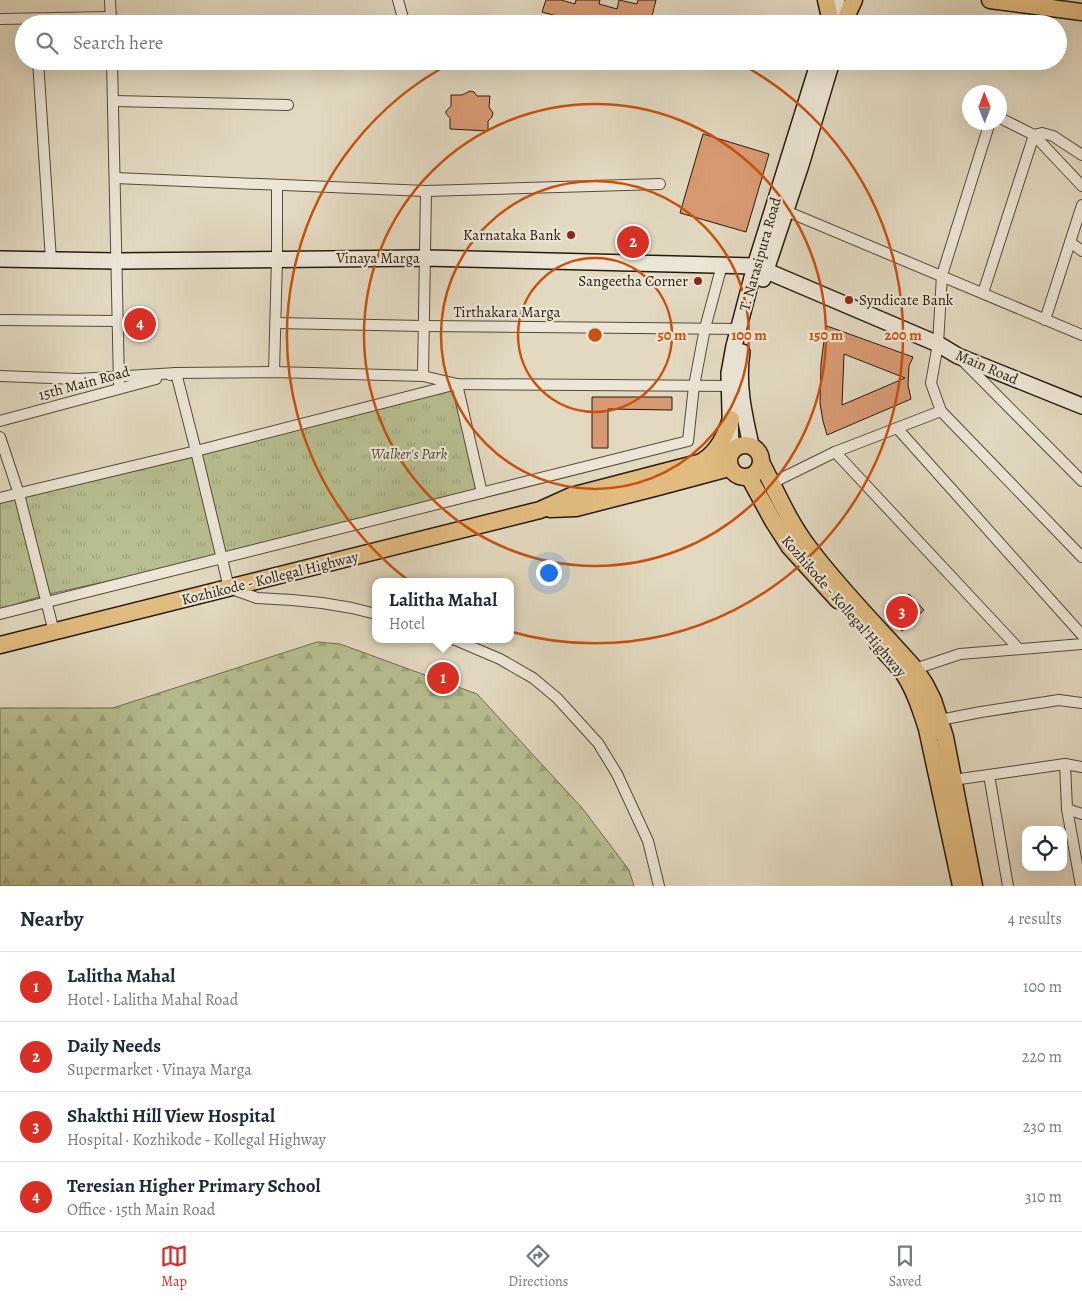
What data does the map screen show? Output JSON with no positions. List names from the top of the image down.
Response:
{
  "streets": {
    "main road": ["Kozhikode - Kollegal Highway"],
    "street": [
      "T. Narasipura Road",
      "Vinaya Marga",
      "Tirthakara Marga",
      "Main Road",
      "15th Main Road"
    ]
  },
  "crossings": [
    ["T. Narasipura Road", "Vinaya Marga"],
    ["T. Narasipura Road", "Tirthakara Marga"],
    ["T. Narasipura Road", "Main Road"],
    ["T. Narasipura Road", "Kozhikode - Kollegal Highway"],
    ["Vinaya Marga", "Main Road"]
  ],
  "parks": ["Walker's Park"],
  "places": ["Karnataka Bank", "Sangeetha Corner", "Syndicate Bank"],
  "north": "top",
  "page": {
    "search": "Search here",
    "pins": [
      "2",
      "4",
      "3",
      "1"
    ],
    "popup": ["Lalitha Mahal", "Hotel"],
    "heading": ["Nearby", "4 results"],
    "list": [
      {
        "mark": "1",
        "name": "Lalitha Mahal",
        "note": "Hotel · Lalitha Mahal Road",
        "value": "100 m"
      },
      {
        "mark": "2",
        "name": "Daily Needs",
        "note": "Supermarket · Vinaya Marga",
        "value": "220 m"
      },
      {
        "mark": "3",
        "name": "Shakthi Hill View Hospital",
        "note": "Hospital · Kozhikode - Kollegal Highway",
        "value": "230 m"
      },
      {
        "mark": "4",
        "name": "Teresian Higher Primary School",
        "note": "Office · 15th Main Road",
        "value": "310 m"
      }
    ],
    "nav": ["Map", "Directions", "Saved"]
  },
  "rings": [
    "50 m",
    "100 m",
    "150 m",
    "200 m"
  ]
}
